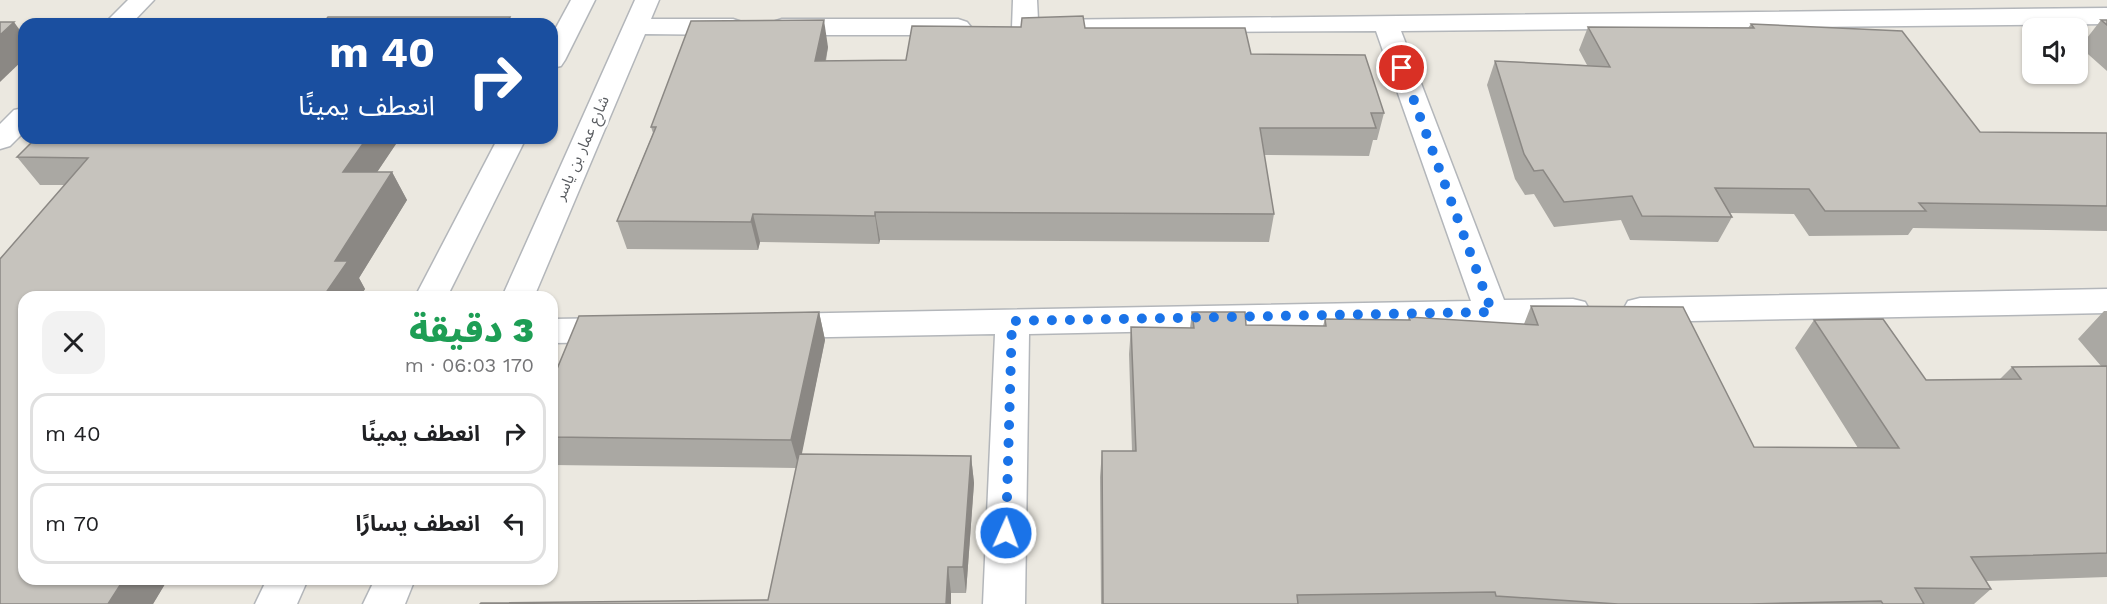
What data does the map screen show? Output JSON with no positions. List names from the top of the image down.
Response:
{
  "streets": {
    "street": ["شارع عمار بن ياسر"]
  },
  "page": {
    "turn": ["40 m", "انعطف يمينًا"],
    "heading": ["3 دقيقة", "170 m · 06:03"],
    "list": [
      {
        "name": "انعطف يمينًا",
        "value": "40 m"
      },
      {
        "name": "انعطف يسارًا",
        "value": "70 m"
      }
    ]
  }
}
